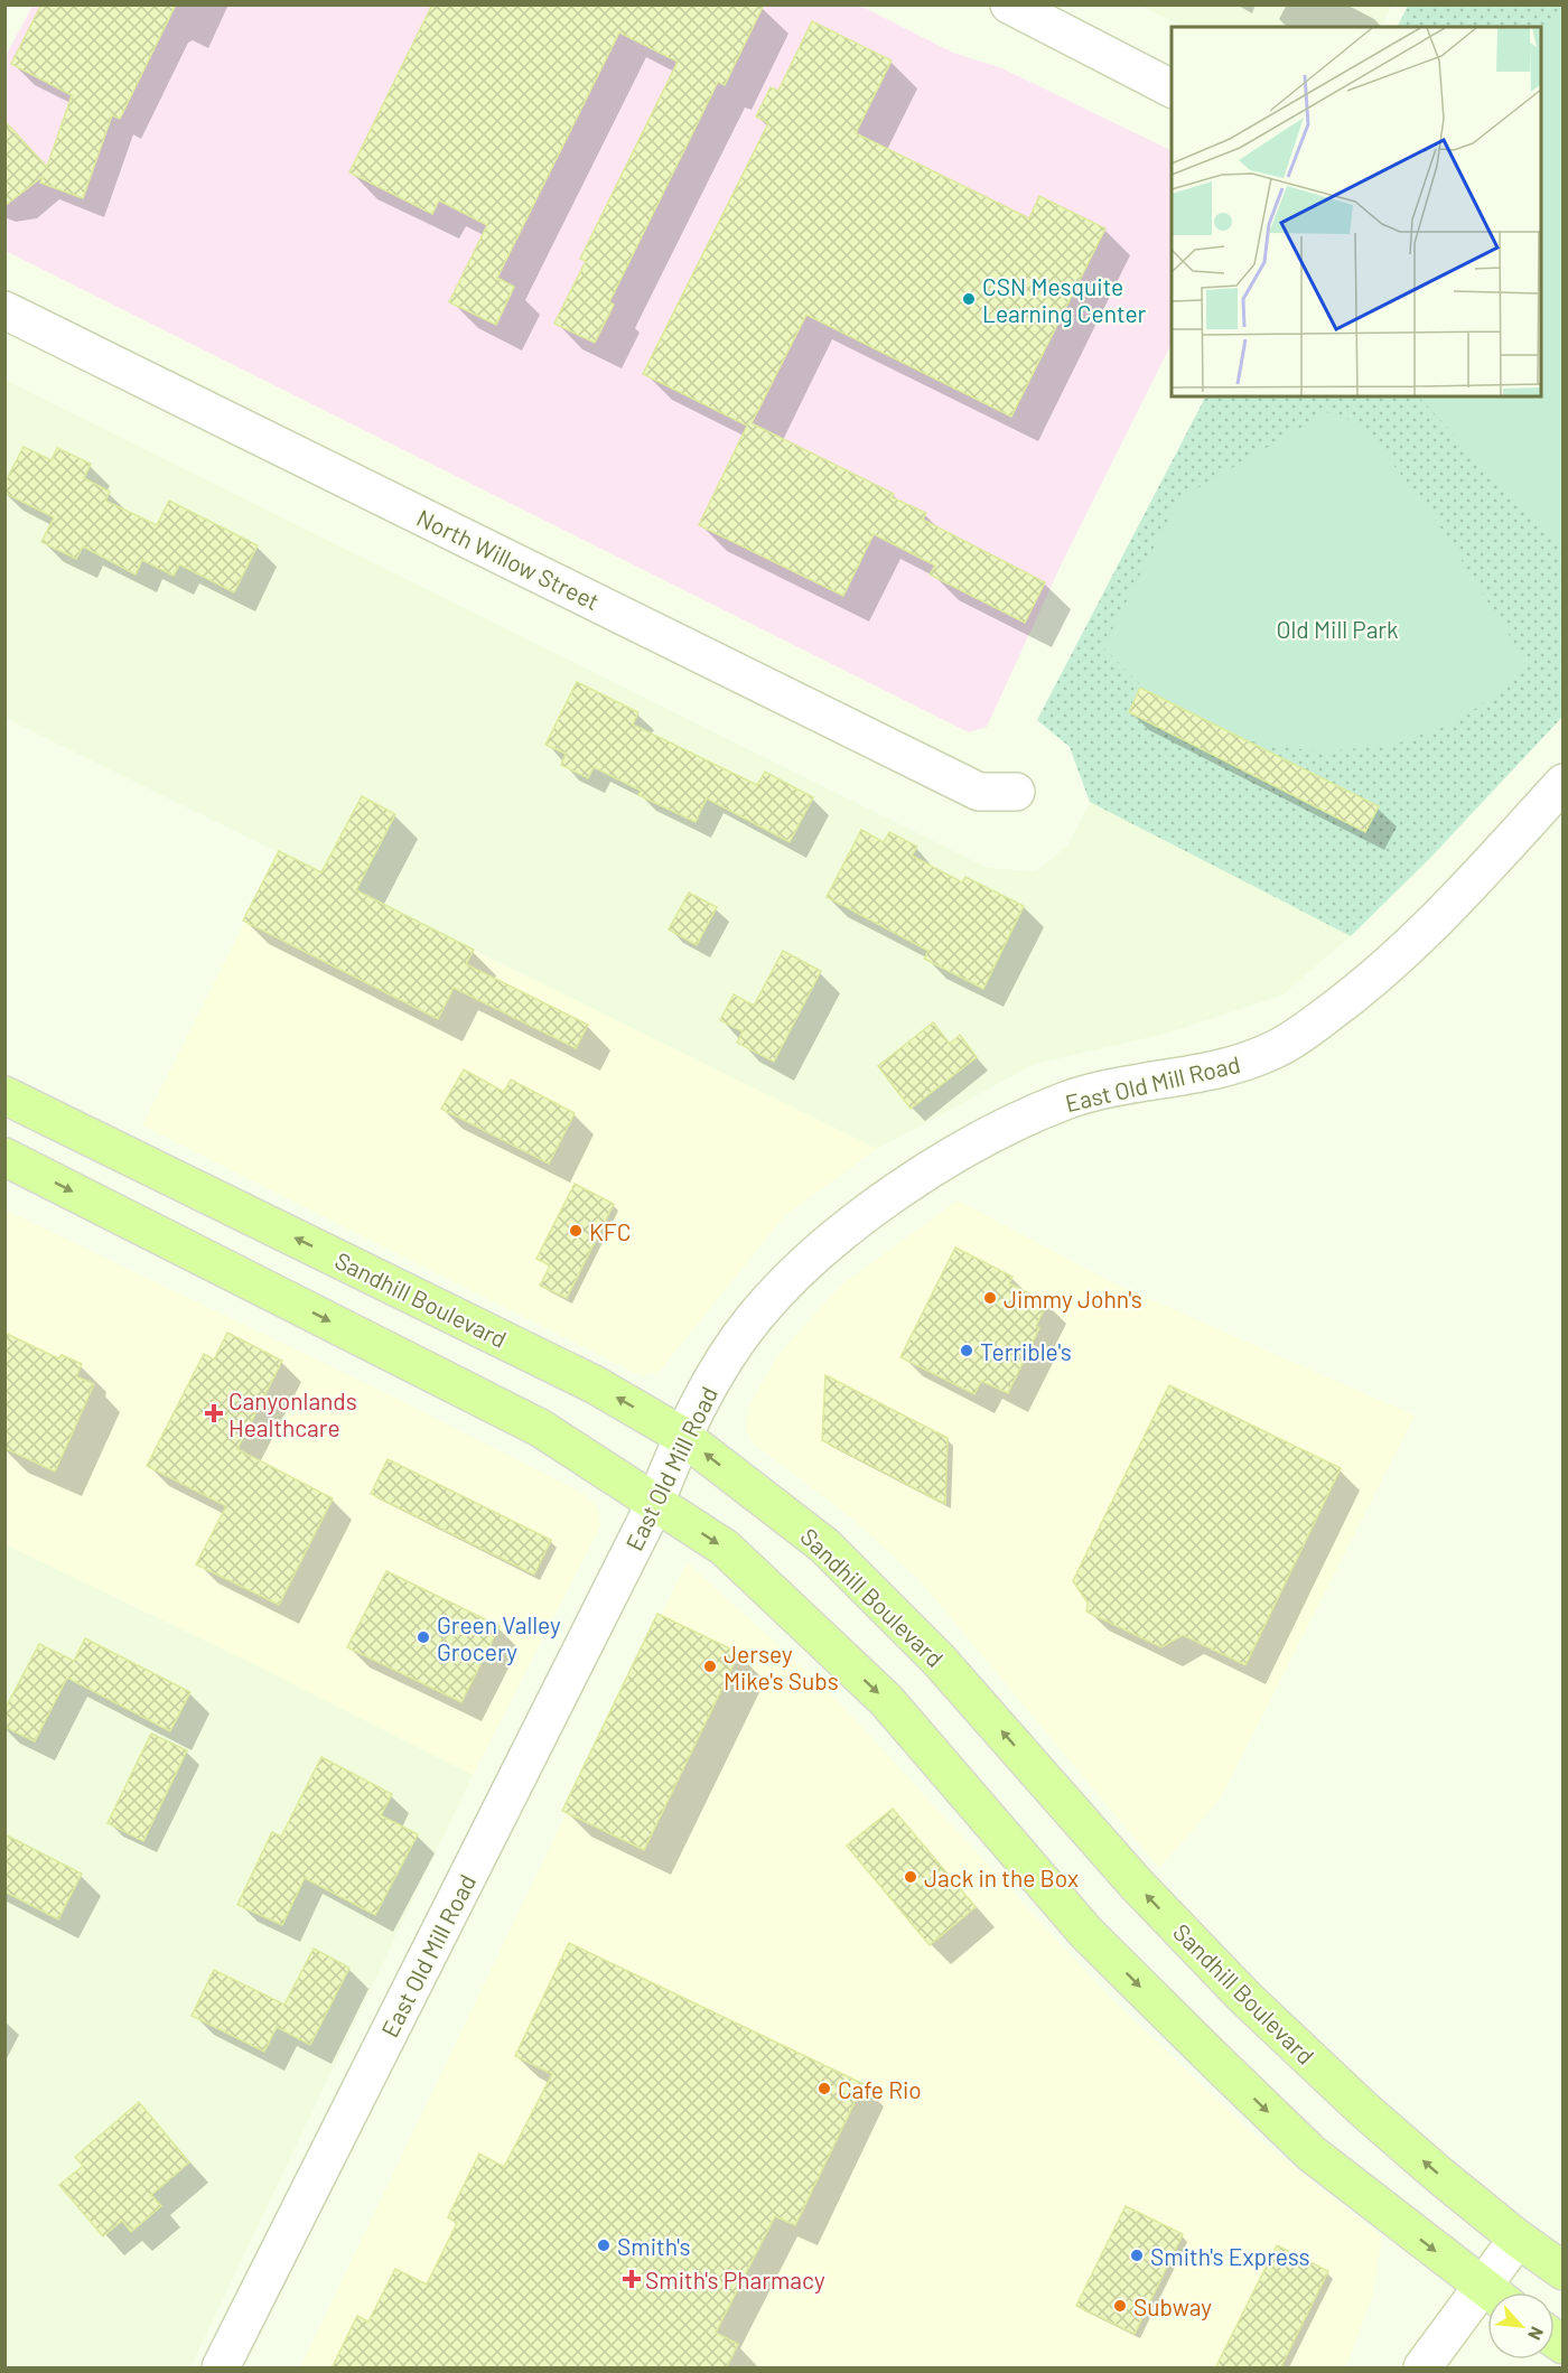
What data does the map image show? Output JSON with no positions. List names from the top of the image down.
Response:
{
  "streets": {
    "main road": ["Sandhill Boulevard"],
    "street": ["North Willow Street", "East Old Mill Road"]
  },
  "crossings": [
    ["East Old Mill Road", "Sandhill Boulevard"]
  ],
  "parks": ["Old Mill Park"],
  "places": {
    "other": [
      "CSN Mesquite Learning Center",
      "KFC",
      "Jimmy John's",
      "Terrible's",
      "Green Valley Grocery",
      "Jersey Mike's Subs",
      "Jack in the Box",
      "Cafe Rio",
      "Smith's",
      "Smith's Express",
      "Subway"
    ],
    "health": ["Canyonlands Healthcare", "Smith's Pharmacy"]
  },
  "north": "bottom right"
}
